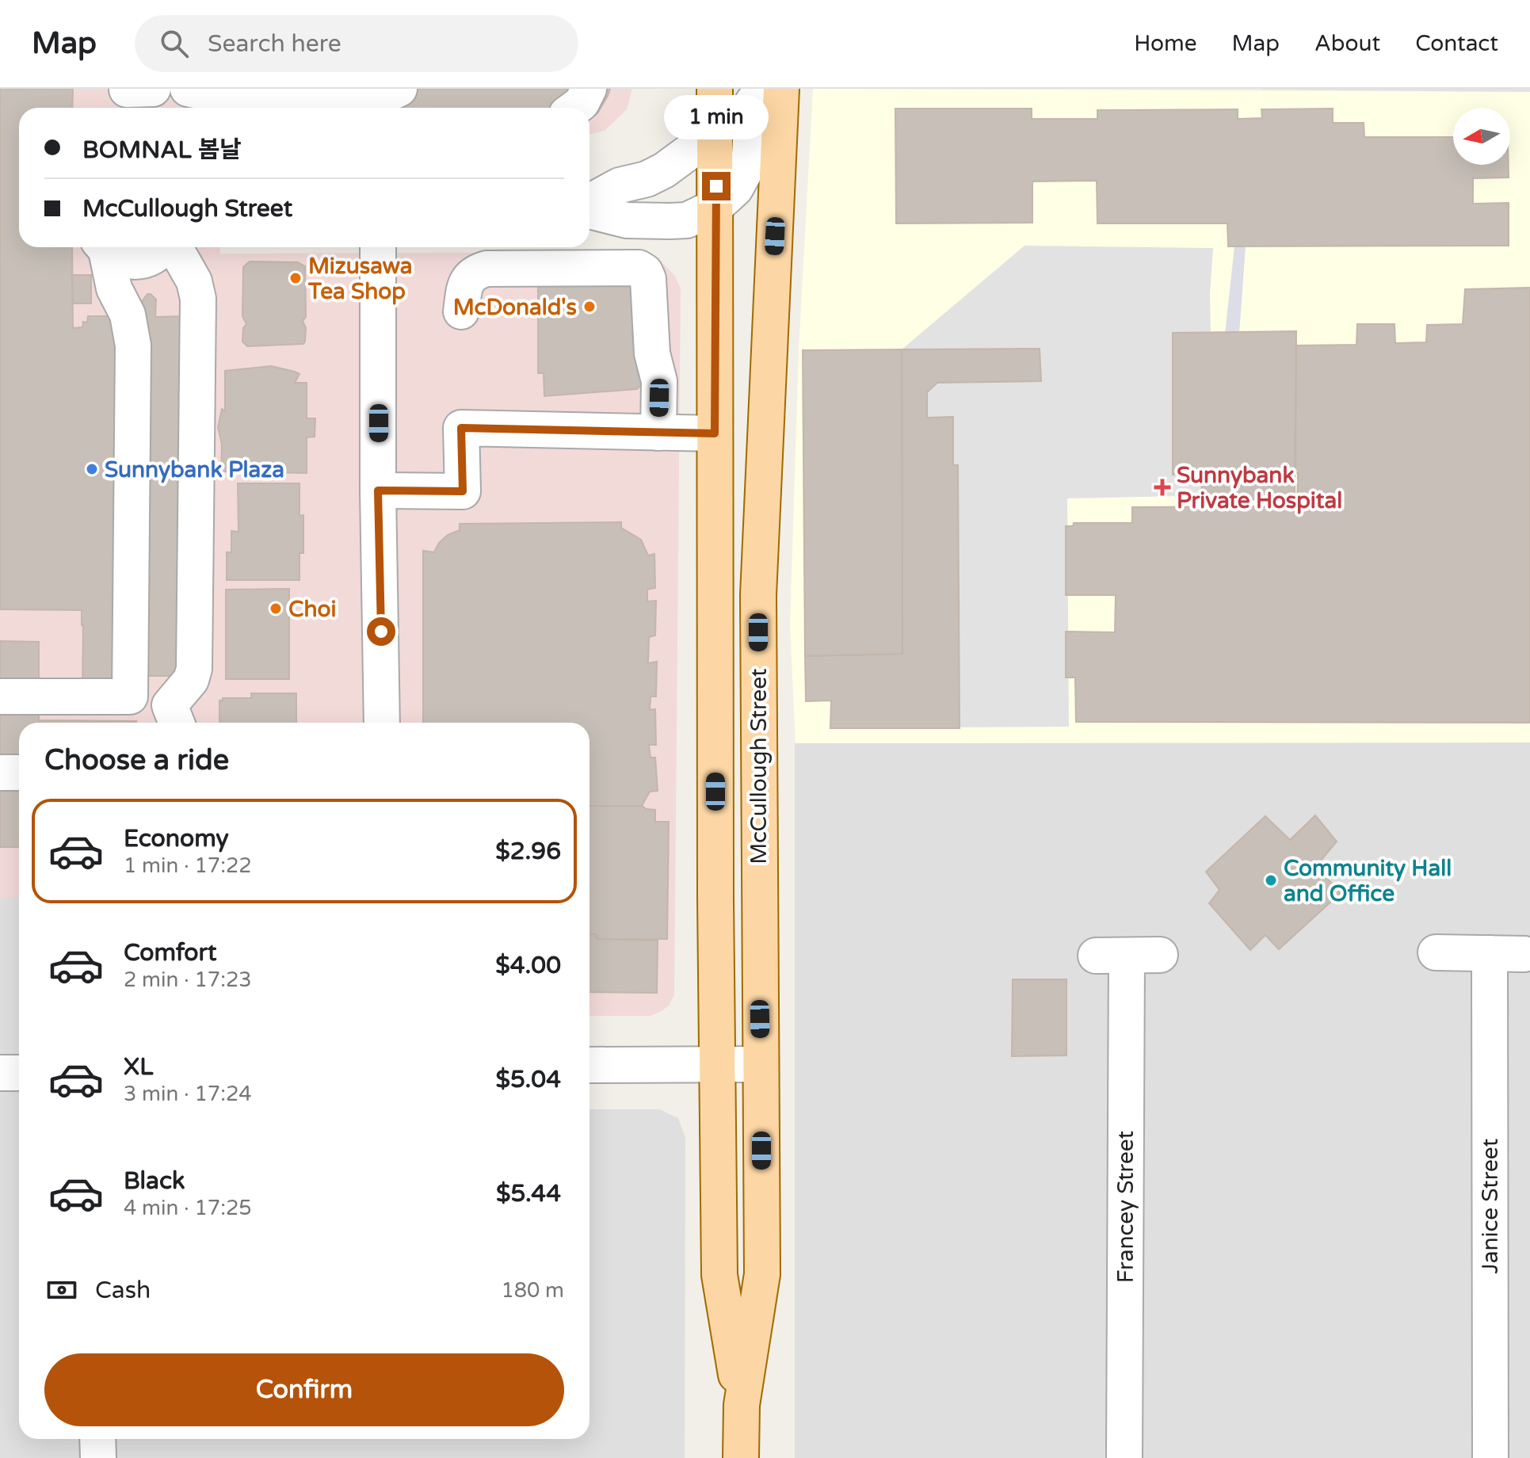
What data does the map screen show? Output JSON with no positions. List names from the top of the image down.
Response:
{
  "streets": {
    "main road": ["McCullough Street"],
    "street": ["Janice Street", "Francey Street"]
  },
  "places": {
    "other": [
      "Mizusawa Tea Shop",
      "McDonald's",
      "Sunnybank Plaza",
      "Choi",
      "Community Hall and Office"
    ],
    "health": ["Sunnybank Private Hospital"]
  },
  "north": "left",
  "page": {
    "header": "Map",
    "search": "Search here",
    "nav": [
      "Home",
      "Map",
      "About",
      "Contact"
    ],
    "bubble": "1 min",
    "banner": ["BOMNAL 봄날", "McCullough Street"],
    "heading": "Choose a ride",
    "list": [
      {
        "name": "Economy",
        "note": "1 min · 17:22",
        "value": "$2.96"
      },
      {
        "name": "Comfort",
        "note": "2 min · 17:23",
        "value": "$4.00"
      },
      {
        "name": "XL",
        "note": "3 min · 17:24",
        "value": "$5.04"
      },
      {
        "name": "Black",
        "note": "4 min · 17:25",
        "value": "$5.44"
      }
    ],
    "pay": ["Cash", "180 m"],
    "buttons": "Confirm"
  }
}
